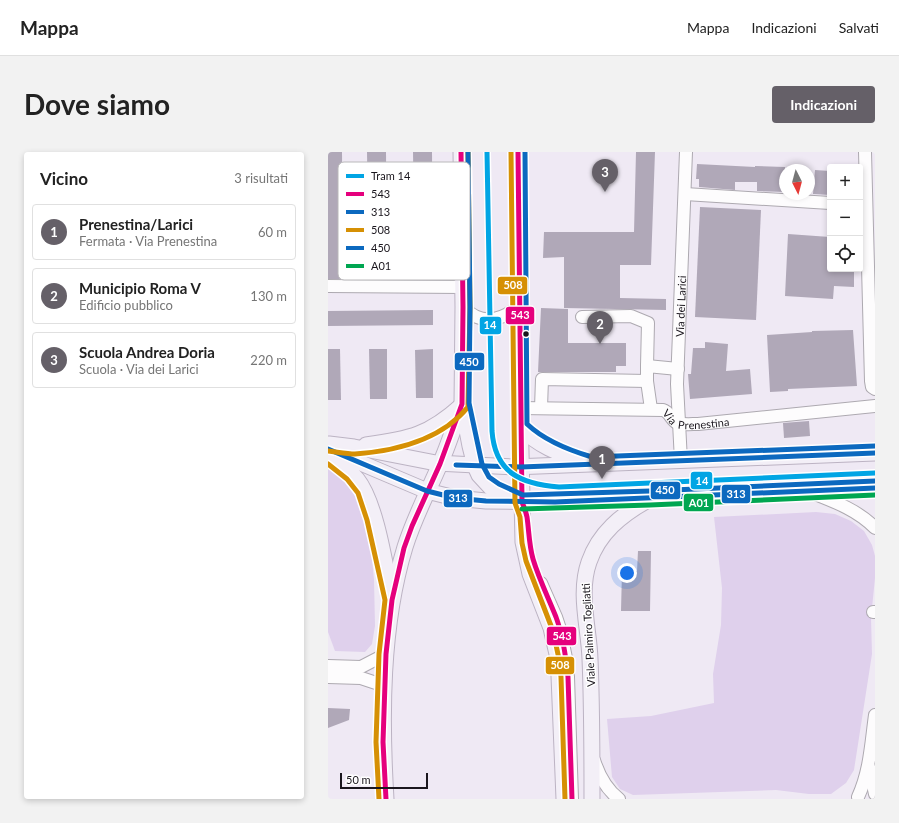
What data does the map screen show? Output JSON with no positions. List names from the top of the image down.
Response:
{
  "streets": {
    "main road": ["Viale Palmiro Togliatti"],
    "street": ["Via dei Larici", "Via Prenestina"]
  },
  "crossings": [
    ["Via dei Larici", "Via Prenestina"],
    ["Via Prenestina", "Viale Palmiro Togliatti"]
  ],
  "lines": [
    "tram line 14",
    "transit line 543",
    "transit line 508",
    "transit line 450",
    "transit line 313",
    "transit line A01"
  ],
  "legend": [
    "Tram 14",
    "543",
    "313",
    "508",
    "450",
    "A01"
  ],
  "scale_bar": "50 m",
  "north": "bottom",
  "page": {
    "header": "Mappa",
    "nav": ["Mappa", "Indicazioni", "Salvati"],
    "buttons": "Indicazioni",
    "title": "Dove siamo",
    "heading": ["Vicino", "3 risultati"],
    "pins": ["3", "2", "1"],
    "map_buttons": ["+", "−"],
    "list": [
      {
        "mark": "1",
        "name": "Prenestina/Larici",
        "note": "Fermata · Via Prenestina",
        "value": "60 m"
      },
      {
        "mark": "2",
        "name": "Municipio Roma V",
        "note": "Edificio pubblico",
        "value": "130 m"
      },
      {
        "mark": "3",
        "name": "Scuola Andrea Doria",
        "note": "Scuola · Via dei Larici",
        "value": "220 m"
      }
    ],
    "scale": "50 m"
  }
}
